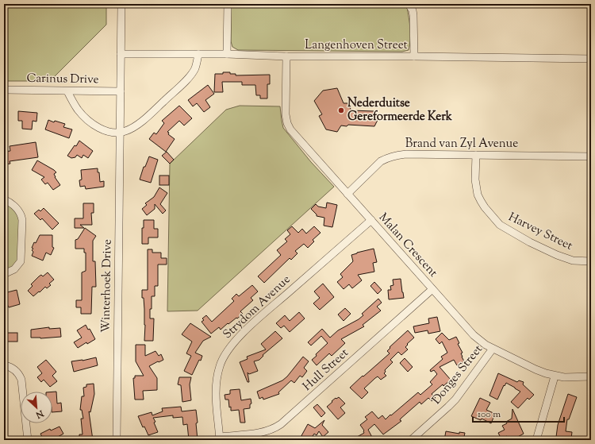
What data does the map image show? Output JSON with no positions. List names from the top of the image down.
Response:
{
  "streets": {
    "street": [
      "Langenhoven Street",
      "Carinus Drive",
      "Brand van Zyl Avenue",
      "Harvey Street",
      "Malan Crescent",
      "Winterhoek Drive",
      "Strydom Avenue",
      "Hull Street",
      "Donges Street"
    ]
  },
  "crossings": [
    ["Langenhoven Street", "Malan Crescent"],
    ["Langenhoven Street", "Winterhoek Drive"],
    ["Carinus Drive", "Winterhoek Drive"],
    ["Brand van Zyl Avenue", "Harvey Street"],
    ["Brand van Zyl Avenue", "Malan Crescent"],
    ["Malan Crescent", "Strydom Avenue"],
    ["Malan Crescent", "Hull Street"],
    ["Malan Crescent", "Donges Street"],
    ["Strydom Avenue", "Hull Street"]
  ],
  "places": ["Nederduitse Gereformeerde Kerk"],
  "scale_bar": "100 m",
  "north": "bottom right"
}
